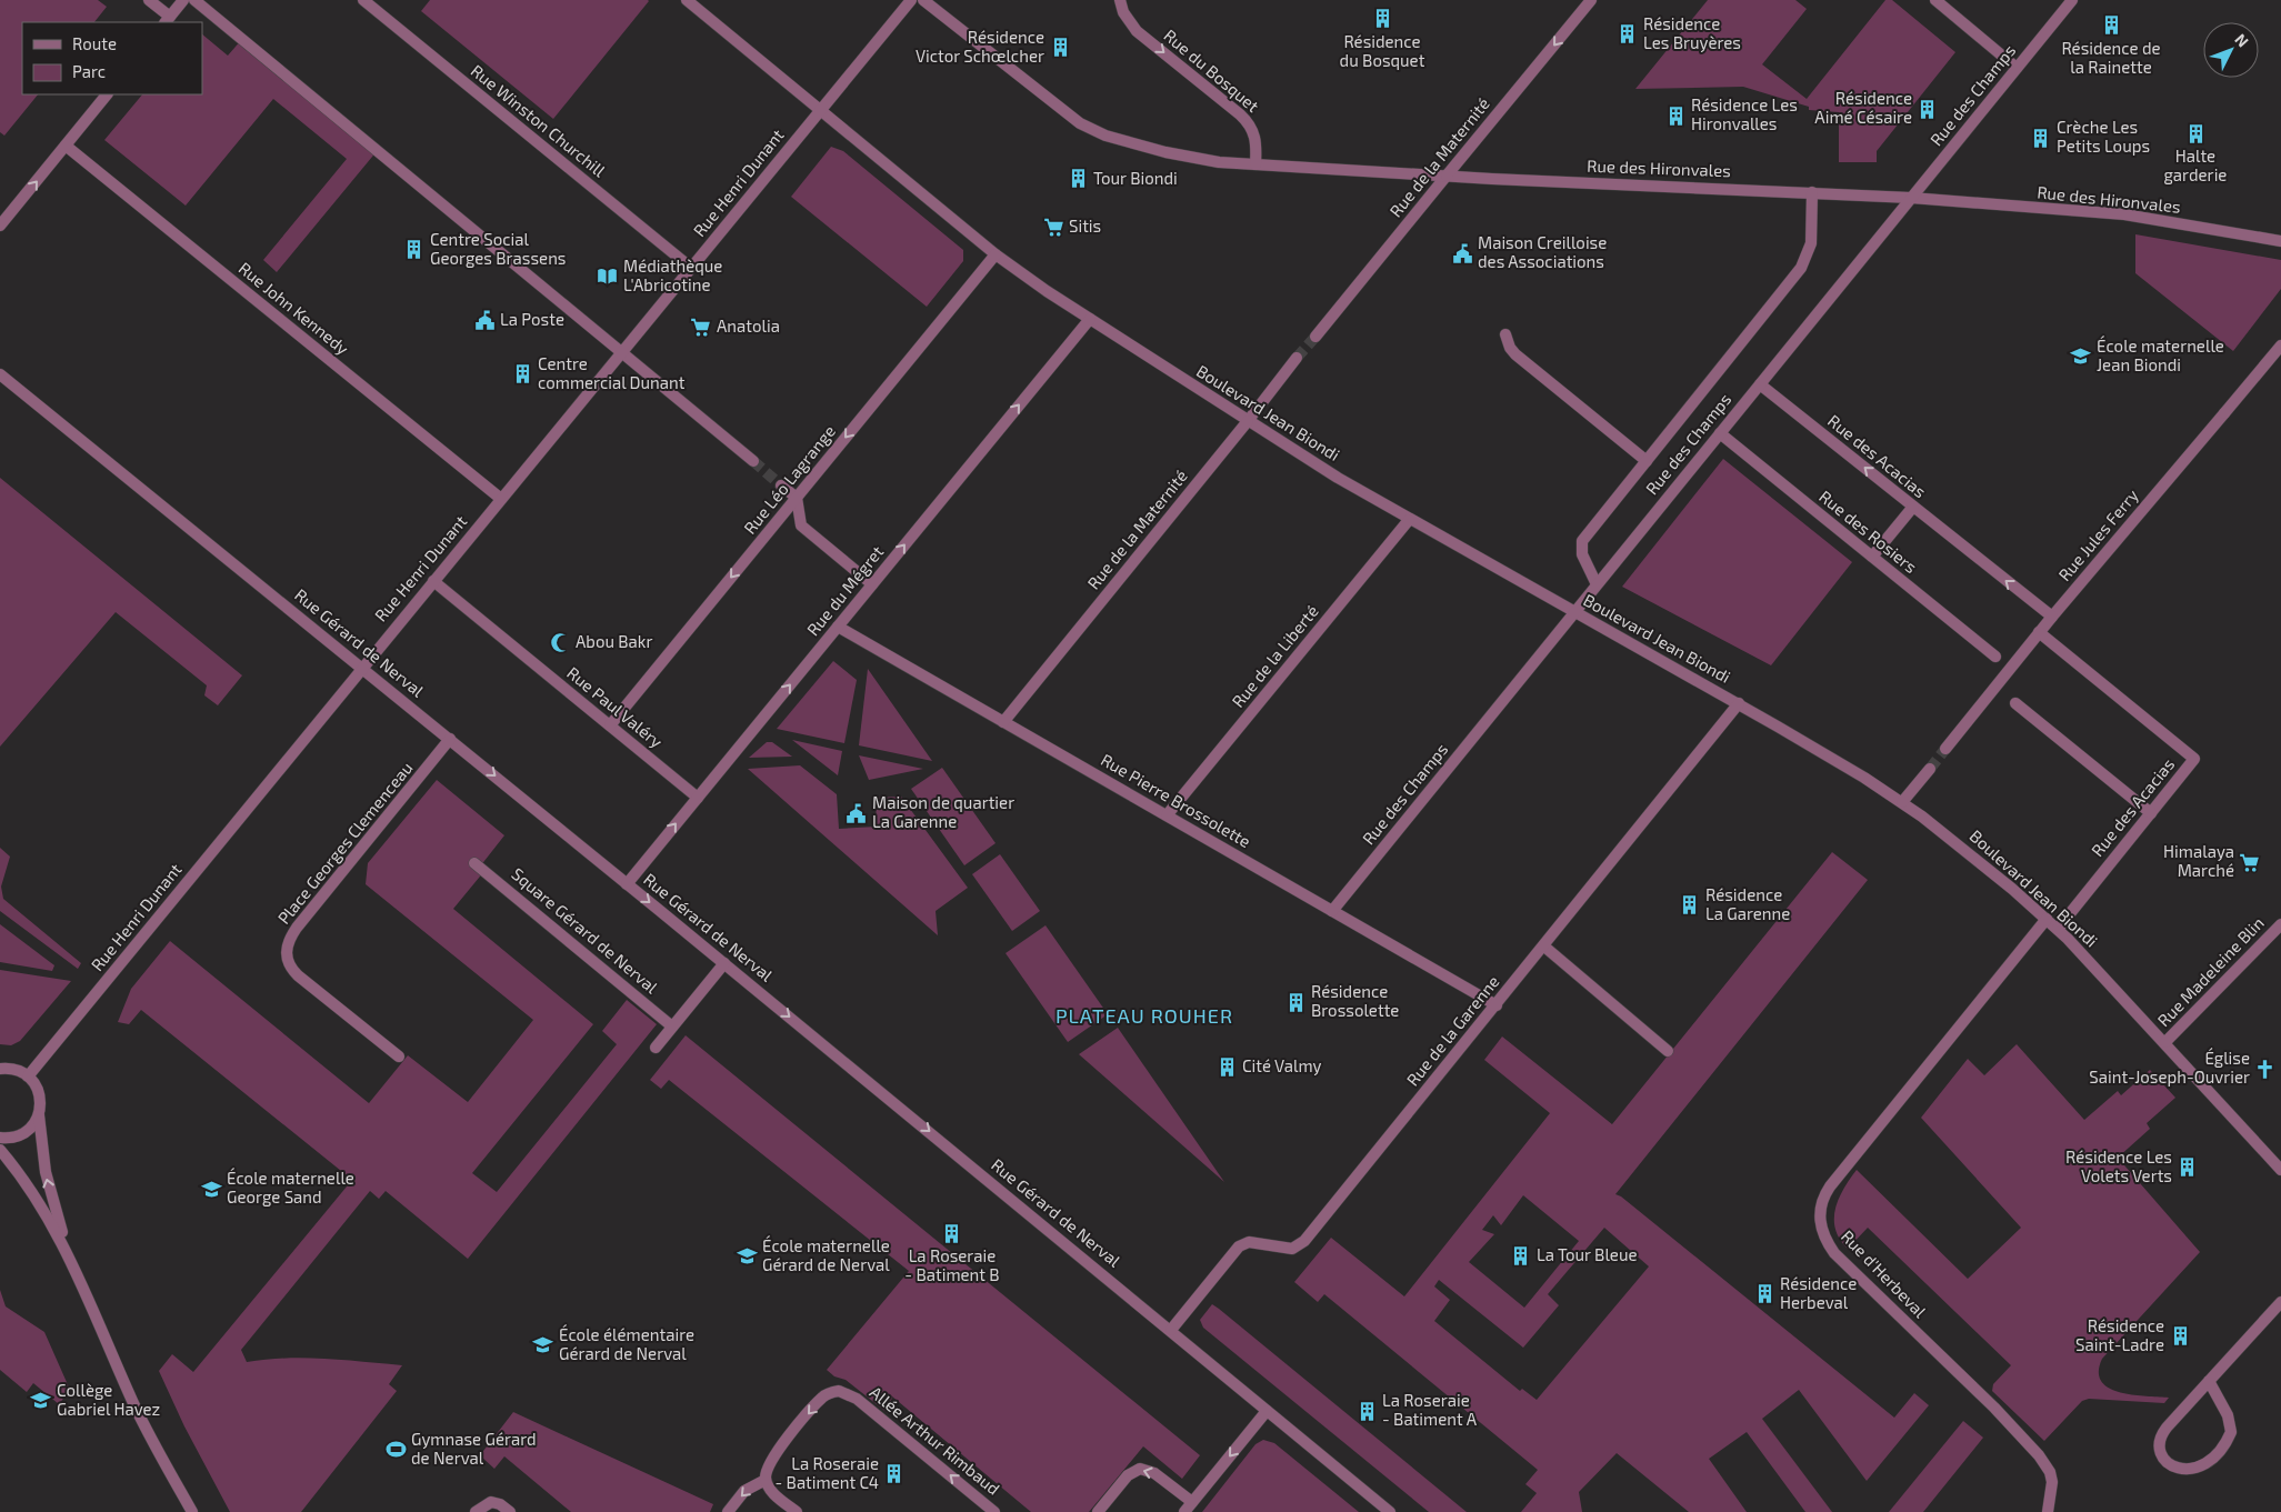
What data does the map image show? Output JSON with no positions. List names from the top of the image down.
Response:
{
  "streets": {
    "street": [
      "Rue du Bosquet",
      "Rue des Champs",
      "Rue Winston Churchill",
      "Rue de la Maternité",
      "Rue des Hironvales",
      "Rue Henri Dunant",
      "Rue John Kennedy",
      "Boulevard Jean Biondi",
      "Rue des Acacias",
      "Rue Léo Lagrange",
      "Rue des Rosiers",
      "Rue Jules Ferry",
      "Rue du Mégret",
      "Rue Gérard de Nerval",
      "Rue de la Liberté",
      "Rue Paul Valéry",
      "Rue Pierre Brossolette",
      "Place Georges Clemenceau",
      "Square Gérard de Nerval",
      "Rue Madeleine Blin",
      "Rue de la Garenne",
      "Rue d'Herbeval",
      "Allée Arthur Rimbaud"
    ]
  },
  "crossings": [
    ["Rue du Bosquet", "Rue des Hironvales"],
    ["Rue des Champs", "Rue des Hironvales"],
    ["Rue des Champs", "Boulevard Jean Biondi"],
    ["Rue des Champs", "Rue des Acacias"],
    ["Rue des Champs", "Rue des Rosiers"],
    ["Rue des Champs", "Rue Pierre Brossolette"],
    ["Rue Winston Churchill", "Rue Henri Dunant"],
    ["Rue de la Maternité", "Rue des Hironvales"],
    ["Rue de la Maternité", "Boulevard Jean Biondi"],
    ["Rue de la Maternité", "Rue Pierre Brossolette"],
    ["Rue Henri Dunant", "Rue John Kennedy"],
    ["Rue Henri Dunant", "Boulevard Jean Biondi"],
    ["Rue Henri Dunant", "Rue Gérard de Nerval"],
    ["Rue Henri Dunant", "Rue Paul Valéry"],
    ["Boulevard Jean Biondi", "Rue des Acacias"],
    ["Boulevard Jean Biondi", "Rue Léo Lagrange"],
    ["Boulevard Jean Biondi", "Rue du Mégret"],
    ["Boulevard Jean Biondi", "Rue de la Liberté"],
    ["Boulevard Jean Biondi", "Rue Madeleine Blin"],
    ["Boulevard Jean Biondi", "Rue de la Garenne"],
    ["Boulevard Jean Biondi", "Rue d'Herbeval"],
    ["Rue des Acacias", "Rue Jules Ferry"],
    ["Rue Léo Lagrange", "Rue Paul Valéry"],
    ["Rue du Mégret", "Rue Gérard de Nerval"],
    ["Rue du Mégret", "Rue Paul Valéry"],
    ["Rue du Mégret", "Rue Pierre Brossolette"],
    ["Rue Gérard de Nerval", "Place Georges Clemenceau"],
    ["Rue Gérard de Nerval", "Rue de la Garenne"],
    ["Rue de la Liberté", "Rue Pierre Brossolette"],
    ["Rue Pierre Brossolette", "Rue de la Garenne"]
  ],
  "one_way": [
    "Rue du Bosquet",
    "Rue des Acacias",
    "Rue Léo Lagrange",
    "Rue du Mégret",
    "Rue Gérard de Nerval"
  ],
  "districts": ["PLATEAU ROUHER"],
  "places": {
    "building": [
      "Résidence du Bosquet",
      "Résidence de la Rainette",
      "Résidence Les Bruyères",
      "Résidence Victor Schœlcher",
      "Résidence Aimé Césaire",
      "Résidence Les Hironvalles",
      "Halte garderie",
      "Crèche Les Petits Loups",
      "Tour Biondi",
      "Centre Social Georges Brassens",
      "Centre commercial Dunant",
      "Résidence La Garenne",
      "Résidence Brossolette",
      "Cité Valmy",
      "Résidence Les Volets Verts",
      "La Roseraie - Batiment B",
      "La Tour Bleue",
      "Résidence Herbeval",
      "Résidence Saint-Ladre",
      "La Roseraie - Batiment A",
      "La Roseraie - Batiment C4"
    ],
    "supermarket": ["Sitis", "Anatolia", "Himalaya Marché"],
    "public building": ["Maison Creilloise des Associations", "La Poste", "Maison de quartier La Garenne"],
    "library": ["Médiathèque L'Abricotine"],
    "school or university": [
      "École maternelle Jean Biondi",
      "École maternelle George Sand",
      "École maternelle Gérard de Nerval",
      "École élémentaire Gérard de Nerval",
      "Collège Gabriel Havez"
    ],
    "mosque": ["Abou Bakr"],
    "church": ["Église Saint-Joseph-Ouvrier"],
    "sports": ["Gymnase Gérard de Nerval"]
  },
  "legend": ["Route", "Parc"],
  "north": "top right"
}
